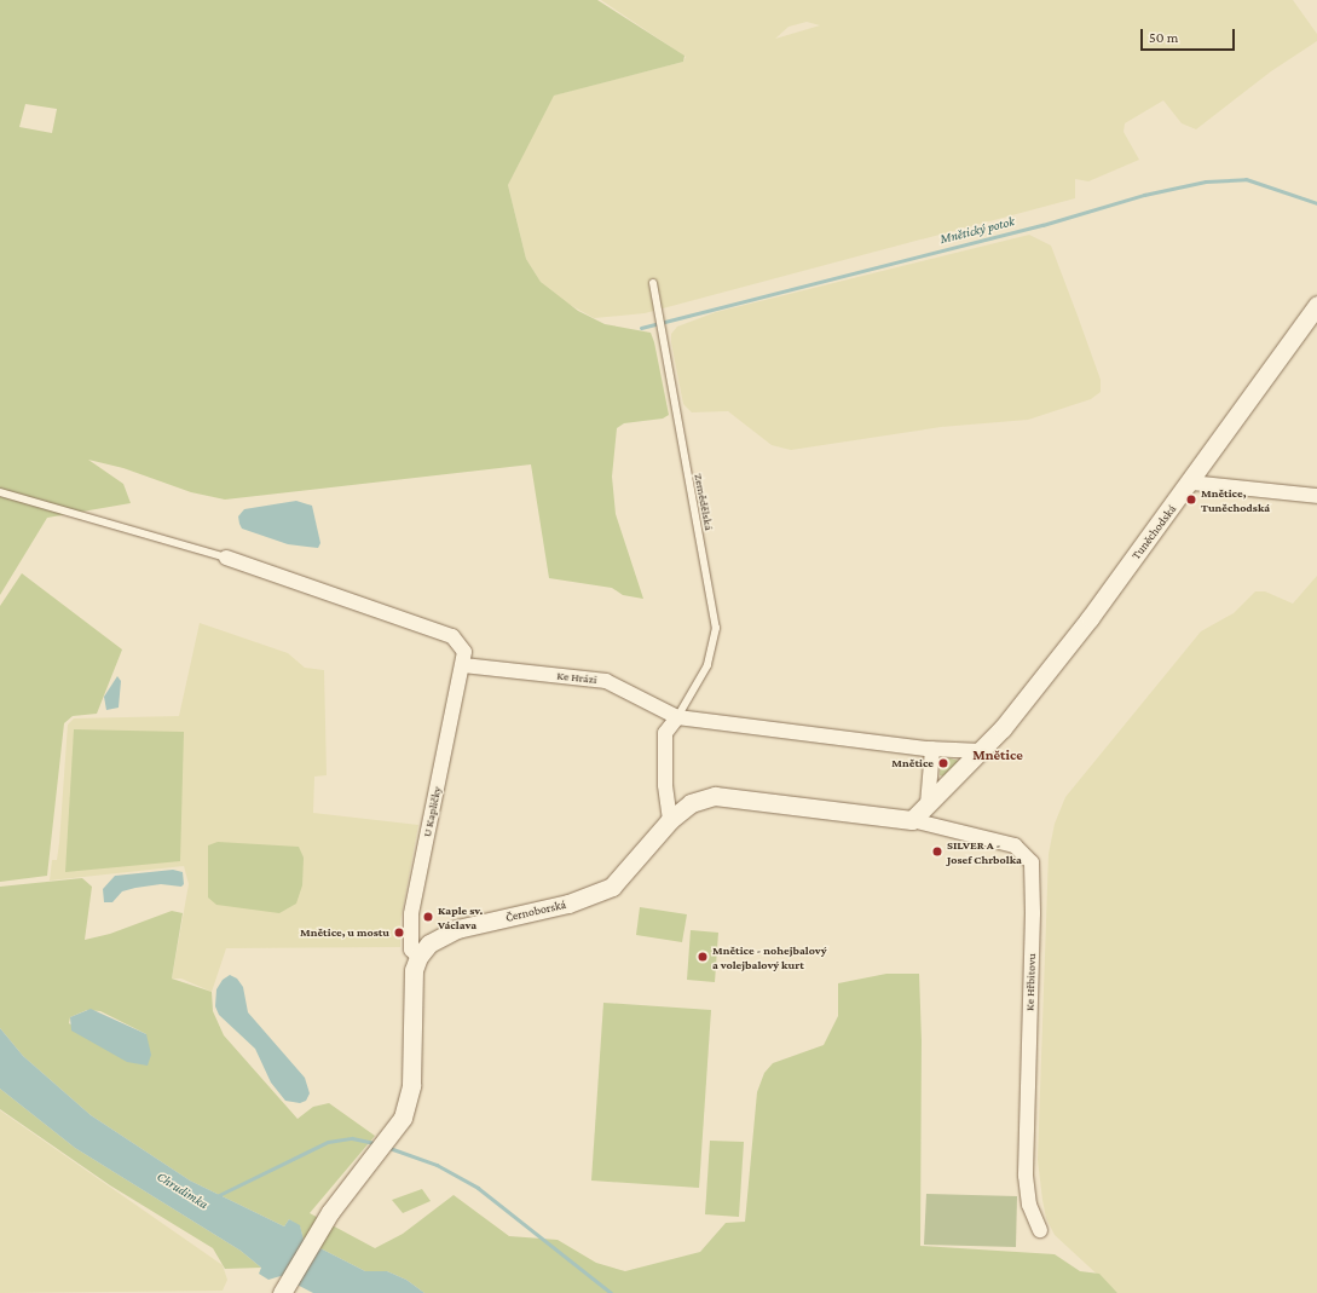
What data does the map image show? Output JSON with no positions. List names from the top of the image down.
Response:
{
  "streets": {
    "street": [
      "Tuněchodská",
      "Ke Hrázi",
      "U Kapličky",
      "Černoborská",
      "Ke Hřbitovu"
    ],
    "lane": ["Zemědělská"]
  },
  "crossings": [
    ["Zemědělská", "Ke Hrázi"],
    ["Tuněchodská", "Ke Hrázi"],
    ["Ke Hrázi", "U Kapličky"],
    ["U Kapličky", "Černoborská"],
    ["Černoborská", "Ke Hřbitovu"]
  ],
  "districts": ["Mnětice"],
  "water": ["Mnětický potok", "Chrudimka"],
  "places": [
    "Mnětice, Tuněchodská",
    "Mnětice",
    "SILVER A - Josef Chrbolka",
    "Kaple sv. Václava",
    "Mnětice, u mostu",
    "Mnětice - nohejbalový a volejbalový kurt"
  ],
  "scale_bar": "50 m"
}
